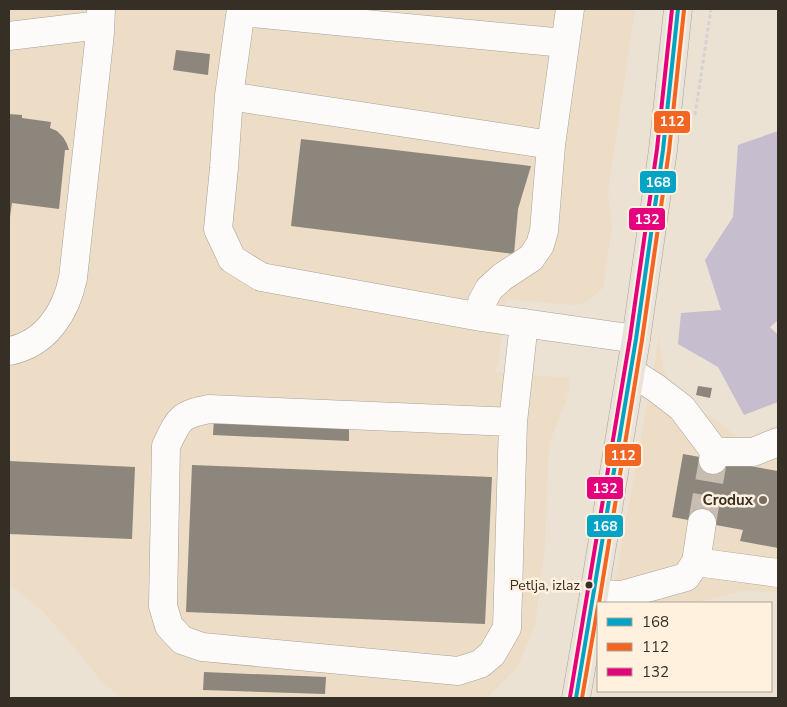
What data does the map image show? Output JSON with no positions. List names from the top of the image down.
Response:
{
  "places": ["Crodux", "Petlja, izlaz"],
  "lines": ["transit line 168", "transit line 132", "transit line 112"],
  "legend": ["168", "112", "132"]
}
